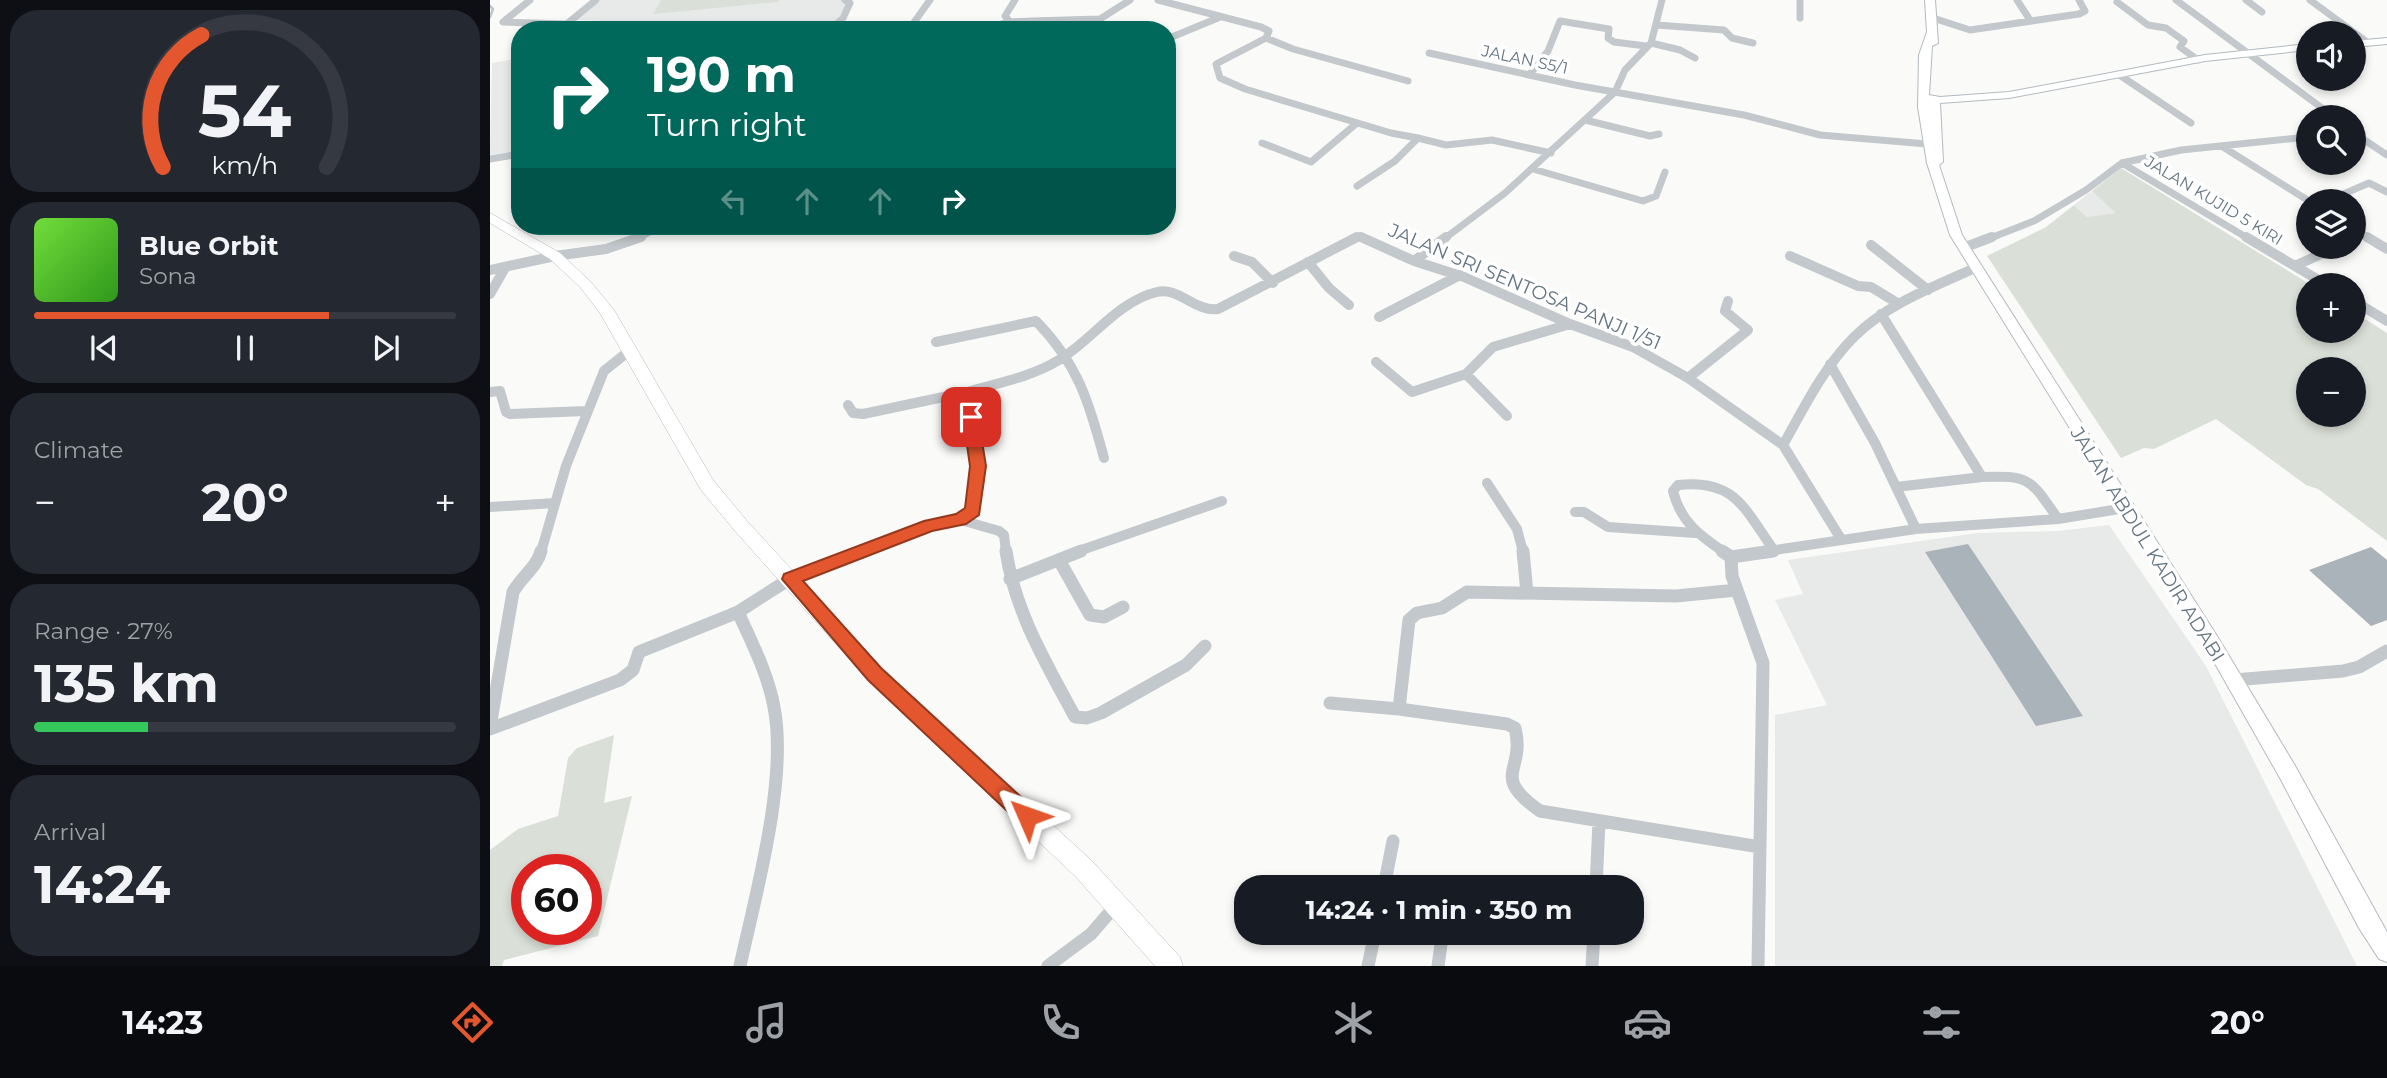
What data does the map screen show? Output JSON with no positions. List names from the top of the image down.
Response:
{
  "streets": {
    "main road": ["JALAN ABDUL KADIR ADABI"],
    "street": ["JALAN S5/1", "JALAN KUJID 5 KIRI", "JALAN SRI SENTOSA PANJI 1/51"]
  },
  "crossings": [
    ["JALAN S5/1", "JALAN ABDUL KADIR ADABI"]
  ],
  "page": {
    "map_buttons": ["+", "−"],
    "turn": ["190 m", "Turn right"],
    "song": ["Blue Orbit", "Sona"],
    "tile": [
      "Climate",
      ["Range · 27%", "135 km"],
      ["Arrival", "14:24"]
    ],
    "heat": ["−", "20°", "+"],
    "limit": "60",
    "trip": "14:24 · 1 min · 350 m",
    "tabs": ["14:23", "20°"],
    "gauge": ["54", "km/h"]
  }
}
